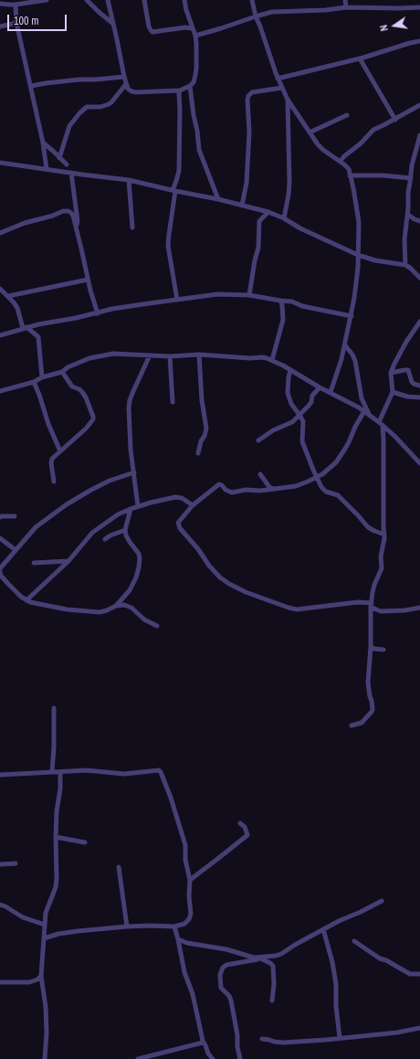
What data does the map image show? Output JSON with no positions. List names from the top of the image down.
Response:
{
  "scale_bar": "100 m",
  "north": "left"
}
